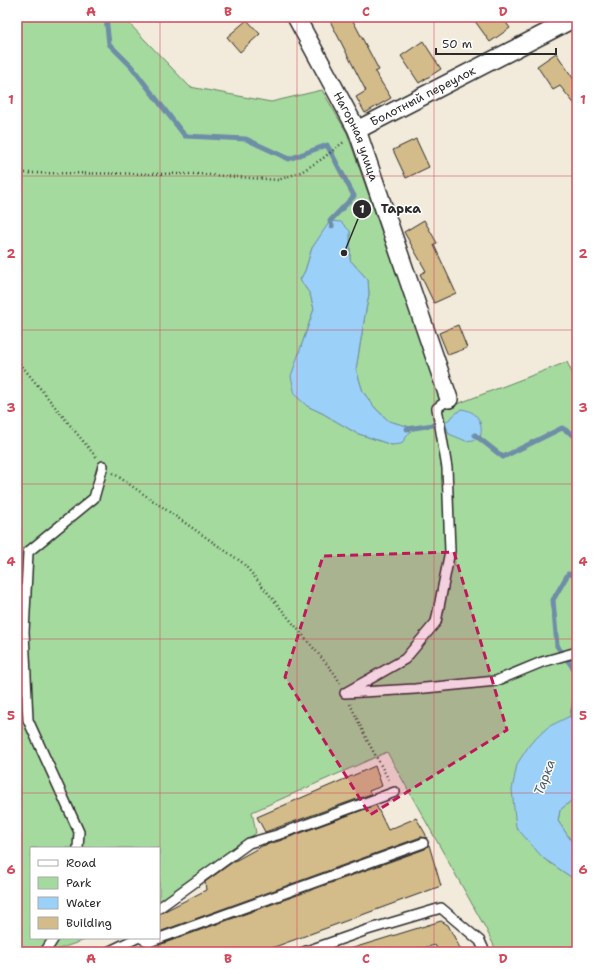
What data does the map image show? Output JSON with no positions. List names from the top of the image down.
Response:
{
  "streets": {
    "street": ["Болотный переулок", "Нагорная улица"]
  },
  "crossings": [
    ["Болотный переулок", "Нагорная улица"]
  ],
  "water": ["Тарка"],
  "places": ["Тарка"],
  "legend": [
    "Road",
    "Park",
    "Water",
    "Building"
  ],
  "scale_bar": "50 m",
  "grid": {
    "columns": [
      "A",
      "B",
      "C",
      "D"
    ],
    "rows": [
      "1",
      "2",
      "3",
      "4",
      "5",
      "6"
    ]
  }
}
